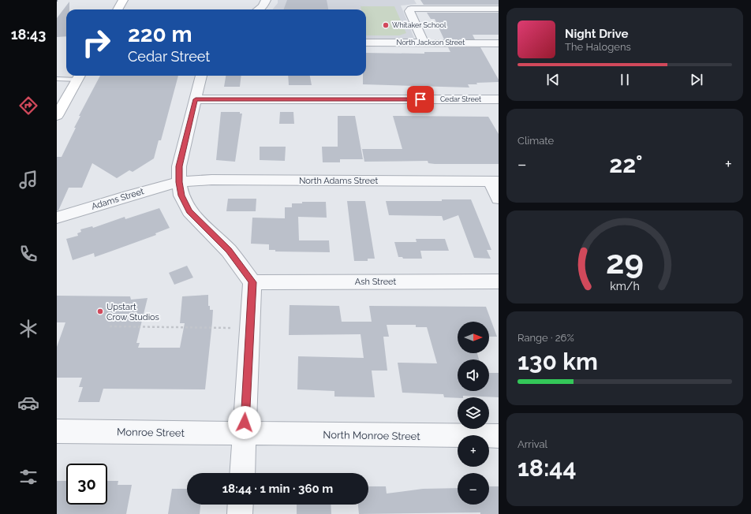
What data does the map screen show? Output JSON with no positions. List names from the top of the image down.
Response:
{
  "streets": {
    "street": [
      "North Jackson Street",
      "Cedar Street",
      "North Adams Street",
      "Adams Street",
      "Ash Street",
      "Monroe Street",
      "North Monroe Street"
    ]
  },
  "crossings": [
    ["North Adams Street", "Adams Street"],
    ["Monroe Street", "North Monroe Street"]
  ],
  "places": ["Whitaker School", "Upstart Crow Studios"],
  "north": "right",
  "page": {
    "tabs": "18:43",
    "turn": ["220 m", "Cedar Street"],
    "song": ["Night Drive", "The Halogens"],
    "tile": [
      "Climate",
      ["Range · 26%", "130 km"],
      ["Arrival", "18:44"]
    ],
    "heat": ["−", "22°", "+"],
    "map_buttons": ["+", "−"],
    "limit": "30",
    "trip": "18:44 · 1 min · 360 m",
    "gauge": ["29", "km/h"]
  }
}
